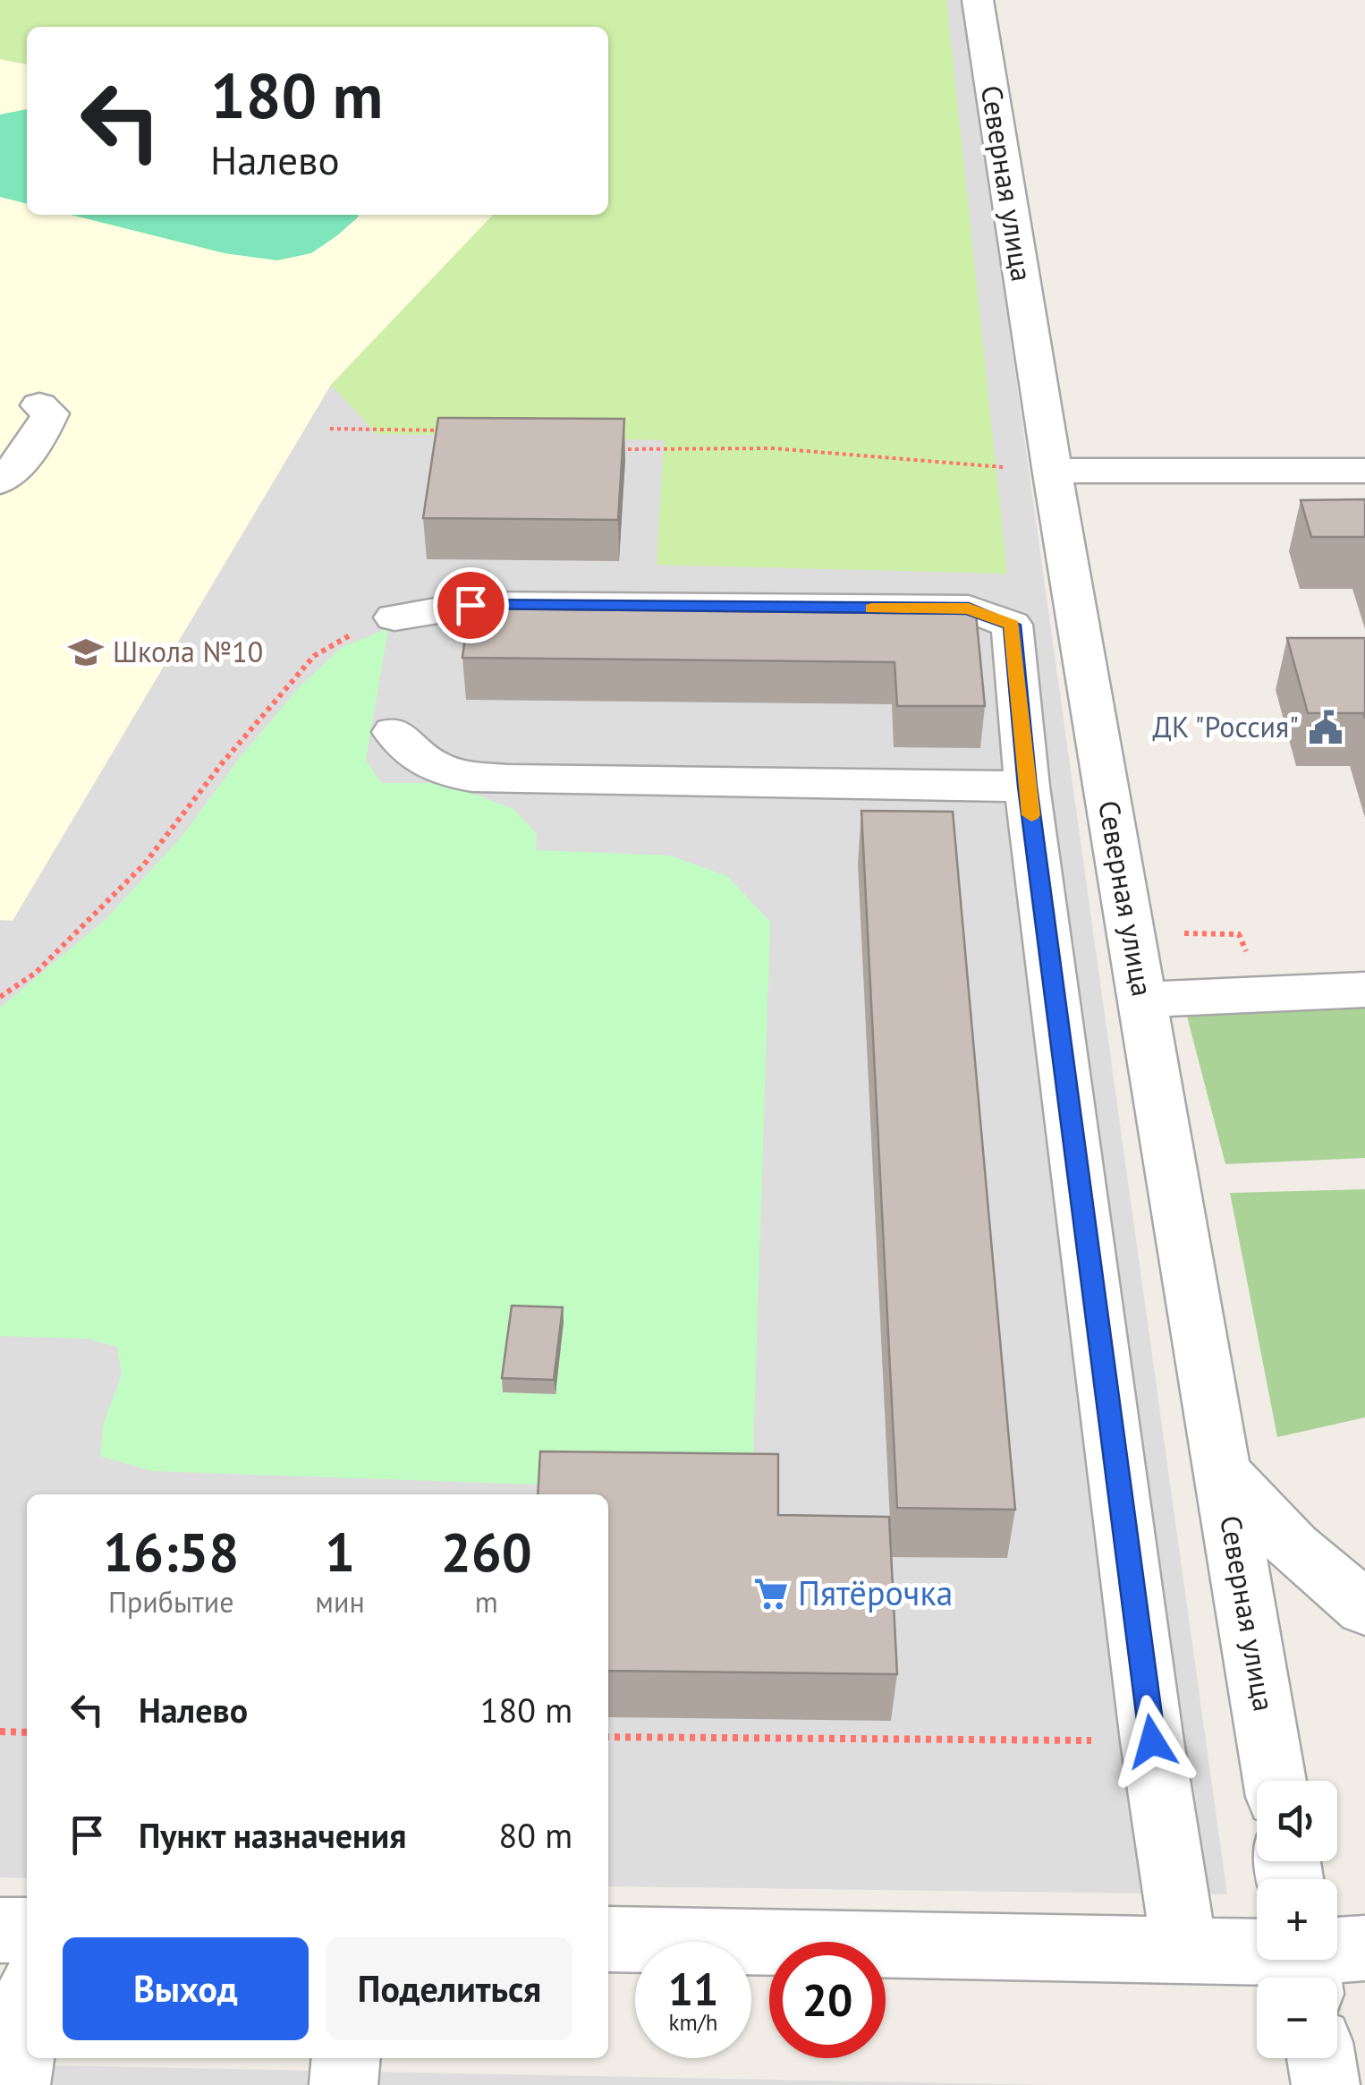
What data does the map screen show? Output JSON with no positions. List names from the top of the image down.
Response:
{
  "streets": {
    "street": ["Северная улица"]
  },
  "places": {
    "school or university": ["Школа №10"],
    "public building": ["ДК \"Россия\""],
    "supermarket": ["Пятёрочка"]
  },
  "page": {
    "turn": ["180 m", "Налево"],
    "eta": [
      "16:58",
      "Прибытие",
      "1",
      "мин",
      "260",
      "m"
    ],
    "list": [
      {
        "name": "Налево",
        "value": "180 m"
      },
      {
        "name": "Пункт назначения",
        "value": "80 m"
      }
    ],
    "map_buttons": ["+", "−"],
    "buttons": ["Выход", "Поделиться"],
    "speed": "11 km/h",
    "limit": "20"
  }
}
